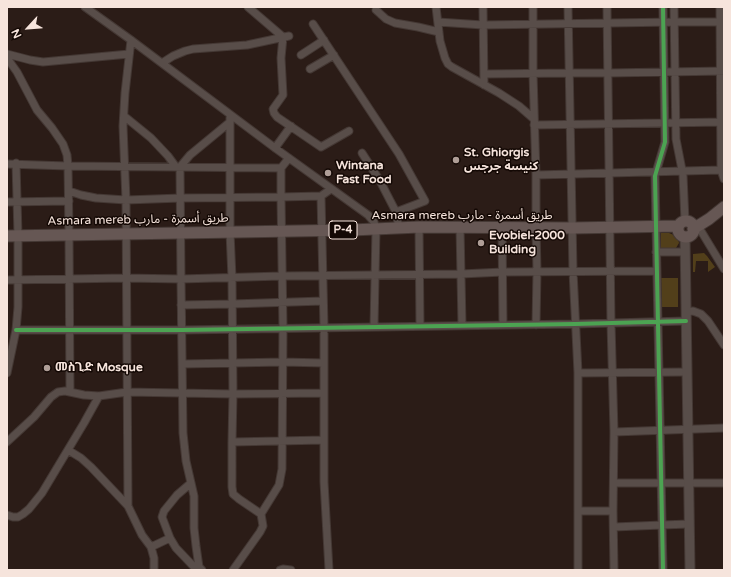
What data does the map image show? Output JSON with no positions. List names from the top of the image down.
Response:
{
  "streets": {
    "highway": ["Asmara mereb طريق أسمرة - مارب", "P-4"]
  },
  "places": [
    "St. Ghiorgis كنيسة جرجس",
    "Wintana Fast Food",
    "Evobiel-2000 Building",
    "መስጊድ Mosque"
  ],
  "north": "bottom left"
}
